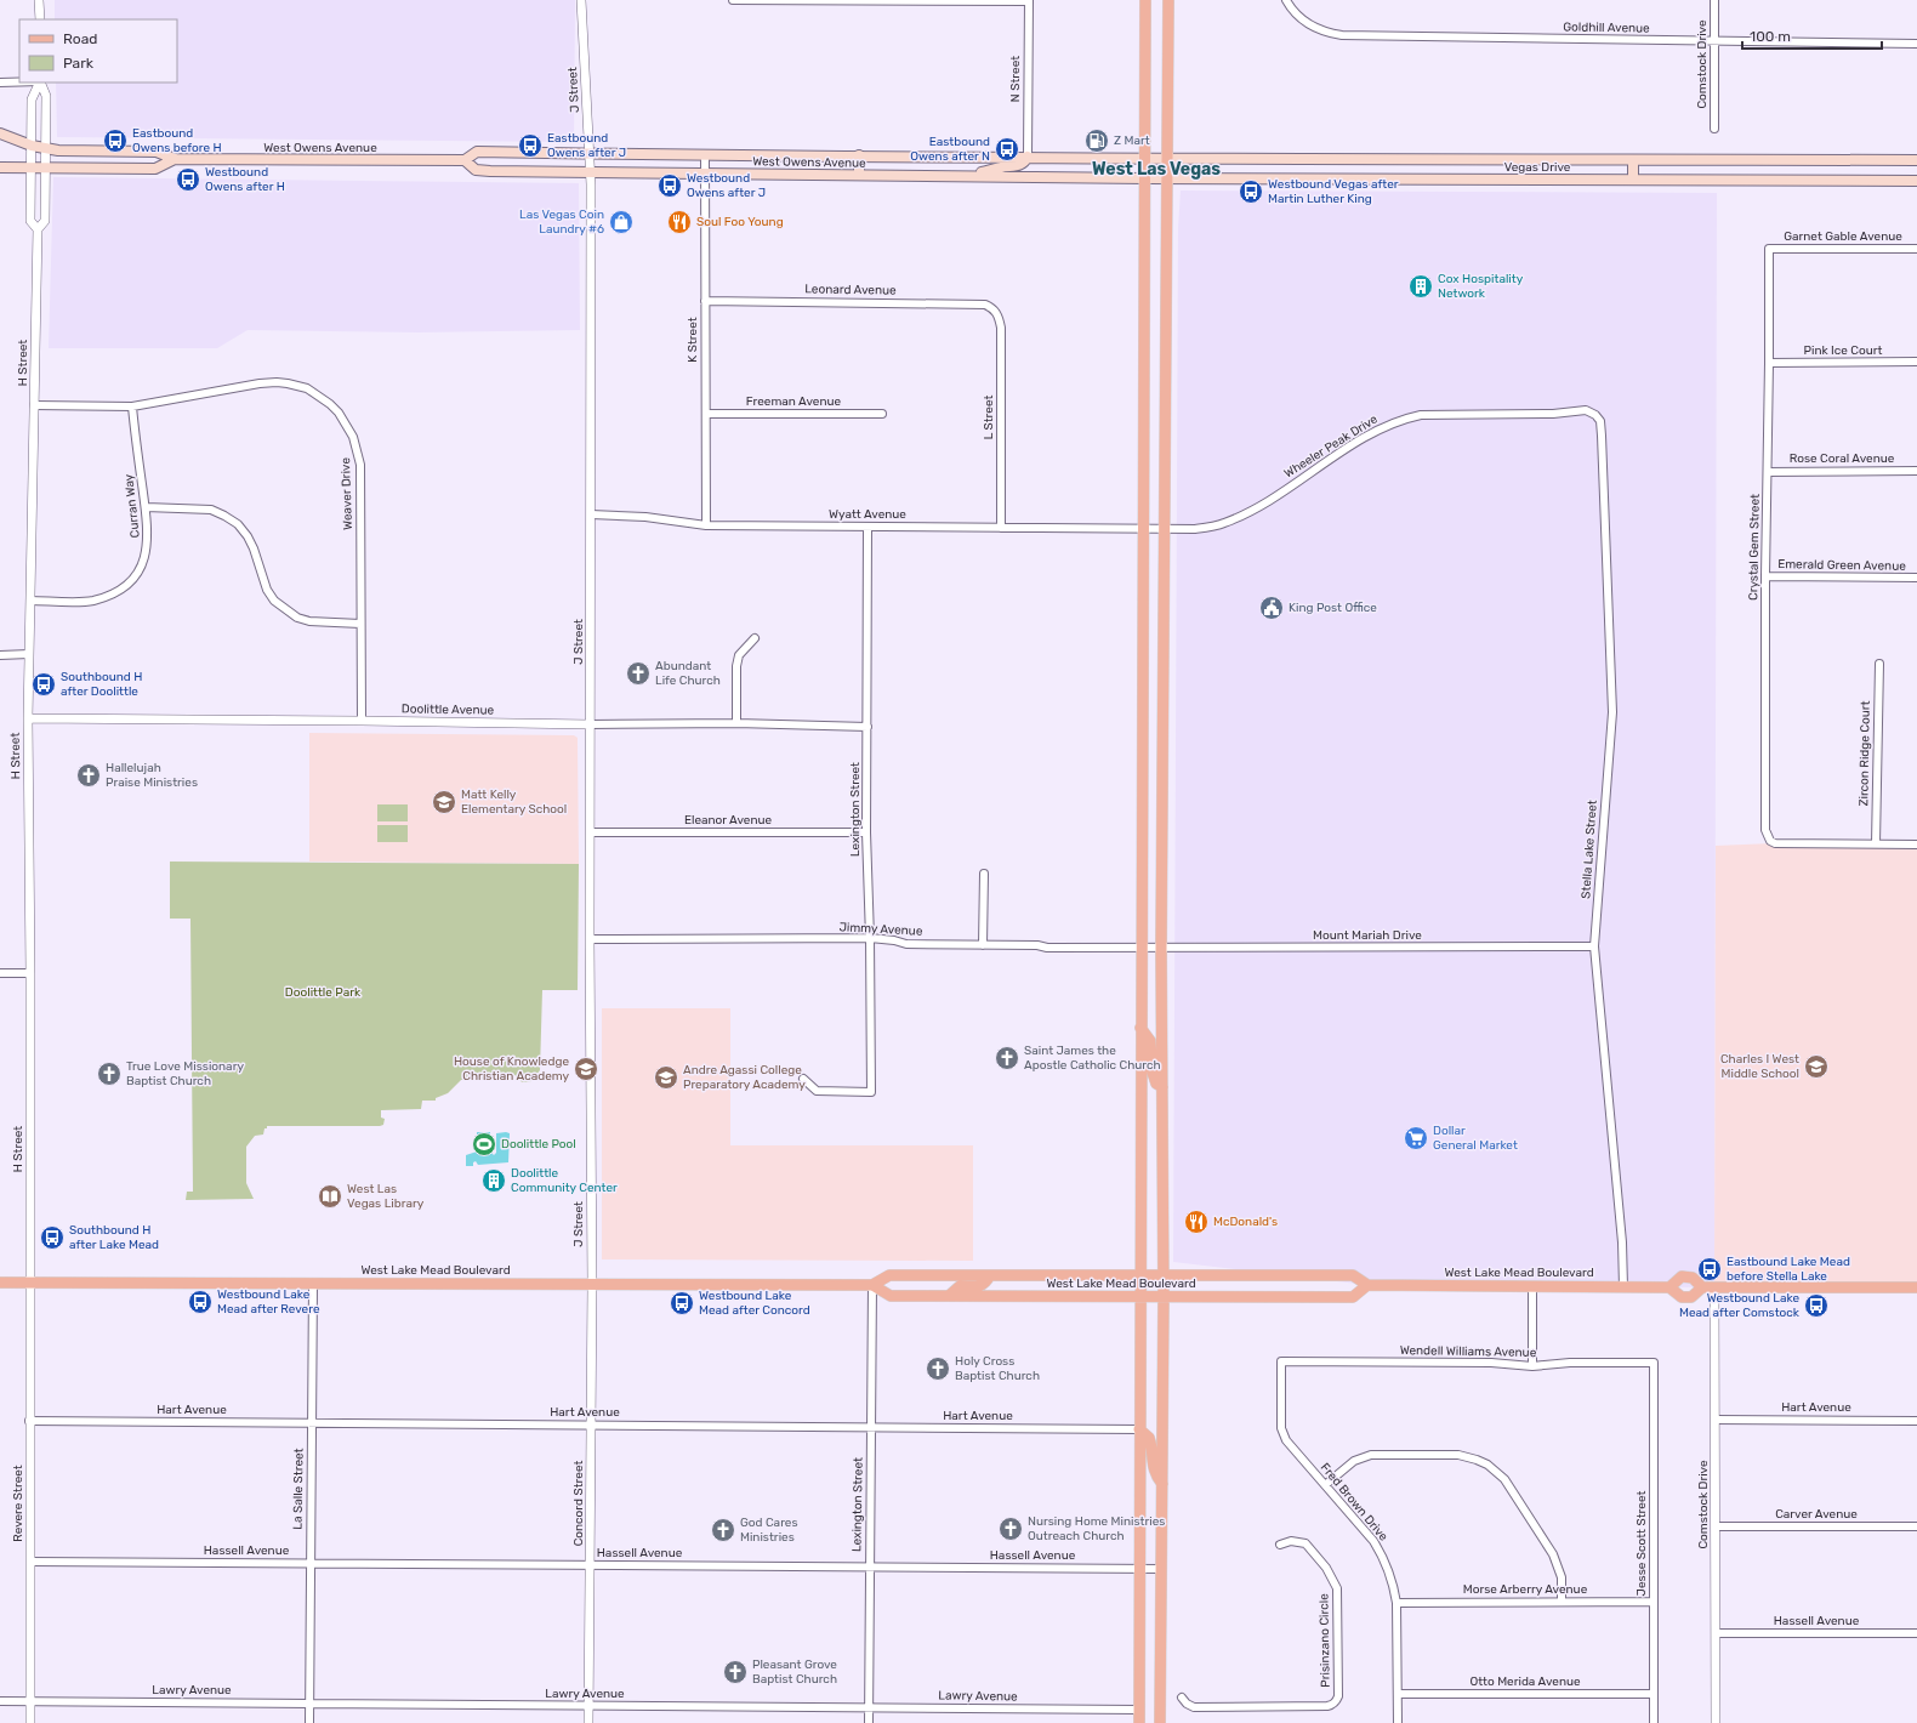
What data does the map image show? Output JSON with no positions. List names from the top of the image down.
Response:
{
  "streets": {
    "main road": ["West Owens Avenue", "Vegas Drive", "West Lake Mead Boulevard"],
    "street": [
      "Goldhill Avenue",
      "Comstock Drive",
      "N Street",
      "J Street",
      "Garnet Gable Avenue",
      "Leonard Avenue",
      "K Street",
      "Pink Ice Court",
      "H Street",
      "Freeman Avenue",
      "L Street",
      "Wheeler Peak Drive",
      "Rose Coral Avenue",
      "Weaver Drive",
      "Curran Way",
      "Wyatt Avenue",
      "Crystal Gem Street",
      "Emerald Green Avenue",
      "Doolittle Avenue",
      "Zircon Ridge Court",
      "Lexington Street",
      "Eleanor Avenue",
      "Stella Lake Street",
      "Jimmy Avenue",
      "Mount Mariah Drive",
      "Wendell Williams Avenue",
      "Hart Avenue",
      "La Salle Street",
      "Fred Brown Drive",
      "Revere Street",
      "Concord Street",
      "Carver Avenue",
      "Jesse Scott Street",
      "Hassell Avenue",
      "Morse Arberry Avenue",
      "Prisinzano Circle",
      "Otto Merida Avenue",
      "Lawry Avenue"
    ]
  },
  "crossings": [
    ["Goldhill Avenue", "Comstock Drive"],
    ["Comstock Drive", "West Lake Mead Boulevard"],
    ["Comstock Drive", "Hart Avenue"],
    ["Comstock Drive", "Carver Avenue"],
    ["Comstock Drive", "Hassell Avenue"],
    ["N Street", "West Owens Avenue"],
    ["J Street", "West Owens Avenue"],
    ["J Street", "Wyatt Avenue"],
    ["J Street", "Doolittle Avenue"],
    ["J Street", "Eleanor Avenue"],
    ["J Street", "Jimmy Avenue"],
    ["J Street", "West Lake Mead Boulevard"],
    ["J Street", "Concord Street"],
    ["West Owens Avenue", "Vegas Drive"],
    ["West Owens Avenue", "K Street"],
    ["West Owens Avenue", "H Street"],
    ["Garnet Gable Avenue", "Crystal Gem Street"],
    ["Leonard Avenue", "K Street"],
    ["Leonard Avenue", "L Street"],
    ["K Street", "Freeman Avenue"],
    ["K Street", "Wyatt Avenue"],
    ["Pink Ice Court", "Crystal Gem Street"],
    ["H Street", "Weaver Drive"],
    ["H Street", "Curran Way"],
    ["H Street", "Doolittle Avenue"],
    ["H Street", "West Lake Mead Boulevard"],
    ["H Street", "Revere Street"],
    ["L Street", "Wyatt Avenue"],
    ["Wheeler Peak Drive", "Wyatt Avenue"],
    ["Wheeler Peak Drive", "Stella Lake Street"],
    ["Rose Coral Avenue", "Crystal Gem Street"],
    ["Weaver Drive", "Curran Way"],
    ["Weaver Drive", "Doolittle Avenue"],
    ["Wyatt Avenue", "Lexington Street"],
    ["Crystal Gem Street", "Emerald Green Avenue"],
    ["Crystal Gem Street", "Zircon Ridge Court"],
    ["Doolittle Avenue", "Lexington Street"],
    ["Lexington Street", "Eleanor Avenue"],
    ["Lexington Street", "Jimmy Avenue"],
    ["Lexington Street", "West Lake Mead Boulevard"],
    ["Lexington Street", "Hart Avenue"],
    ["Lexington Street", "Hassell Avenue"],
    ["Lexington Street", "Lawry Avenue"],
    ["Stella Lake Street", "Mount Mariah Drive"],
    ["Stella Lake Street", "West Lake Mead Boulevard"],
    ["Jimmy Avenue", "Mount Mariah Drive"],
    ["West Lake Mead Boulevard", "La Salle Street"],
    ["West Lake Mead Boulevard", "Revere Street"],
    ["West Lake Mead Boulevard", "Concord Street"],
    ["Wendell Williams Avenue", "Fred Brown Drive"],
    ["Wendell Williams Avenue", "Jesse Scott Street"],
    ["Hart Avenue", "La Salle Street"],
    ["Hart Avenue", "Revere Street"],
    ["Hart Avenue", "Concord Street"],
    ["La Salle Street", "Hassell Avenue"],
    ["La Salle Street", "Lawry Avenue"],
    ["Fred Brown Drive", "Morse Arberry Avenue"],
    ["Fred Brown Drive", "Otto Merida Avenue"],
    ["Revere Street", "Hassell Avenue"],
    ["Revere Street", "Lawry Avenue"],
    ["Concord Street", "Hassell Avenue"],
    ["Concord Street", "Lawry Avenue"],
    ["Jesse Scott Street", "Morse Arberry Avenue"],
    ["Jesse Scott Street", "Otto Merida Avenue"]
  ],
  "districts": ["West Las Vegas"],
  "parks": ["Doolittle Park"],
  "places": {
    "bus stop": [
      "Eastbound Owens before H",
      "Eastbound Owens after J",
      "Eastbound Owens after N",
      "Westbound Owens after H",
      "Westbound Owens after J",
      "Westbound Vegas after Martin Luther King",
      "Southbound H after Doolittle",
      "Southbound H after Lake Mead",
      "Eastbound Lake Mead before Stella Lake",
      "Westbound Lake Mead after Revere",
      "Westbound Lake Mead after Concord",
      "Westbound Lake Mead after Comstock"
    ],
    "fuel station": ["Z Mart"],
    "shop": ["Las Vegas Coin Laundry #6"],
    "restaurant": ["Soul Foo Young", "McDonald's"],
    "building": ["Cox Hospitality Network", "Doolittle Community Center"],
    "public building": ["King Post Office"],
    "church": [
      "Abundant Life Church",
      "Hallelujah Praise Ministries",
      "Saint James the Apostle Catholic Church",
      "True Love Missionary Baptist Church",
      "Holy Cross Baptist Church",
      "Nursing Home Ministries Outreach Church",
      "God Cares Ministries",
      "Pleasant Grove Baptist Church"
    ],
    "school or university": [
      "Matt Kelly Elementary School",
      "Charles I West Middle School",
      "House of Knowledge Christian Academy",
      "Andre Agassi College Preparatory Academy"
    ],
    "supermarket": ["Dollar General Market"],
    "sports": ["Doolittle Pool"],
    "library": ["West Las Vegas Library"]
  },
  "legend": ["Road", "Park"],
  "scale_bar": "100 m"
}
